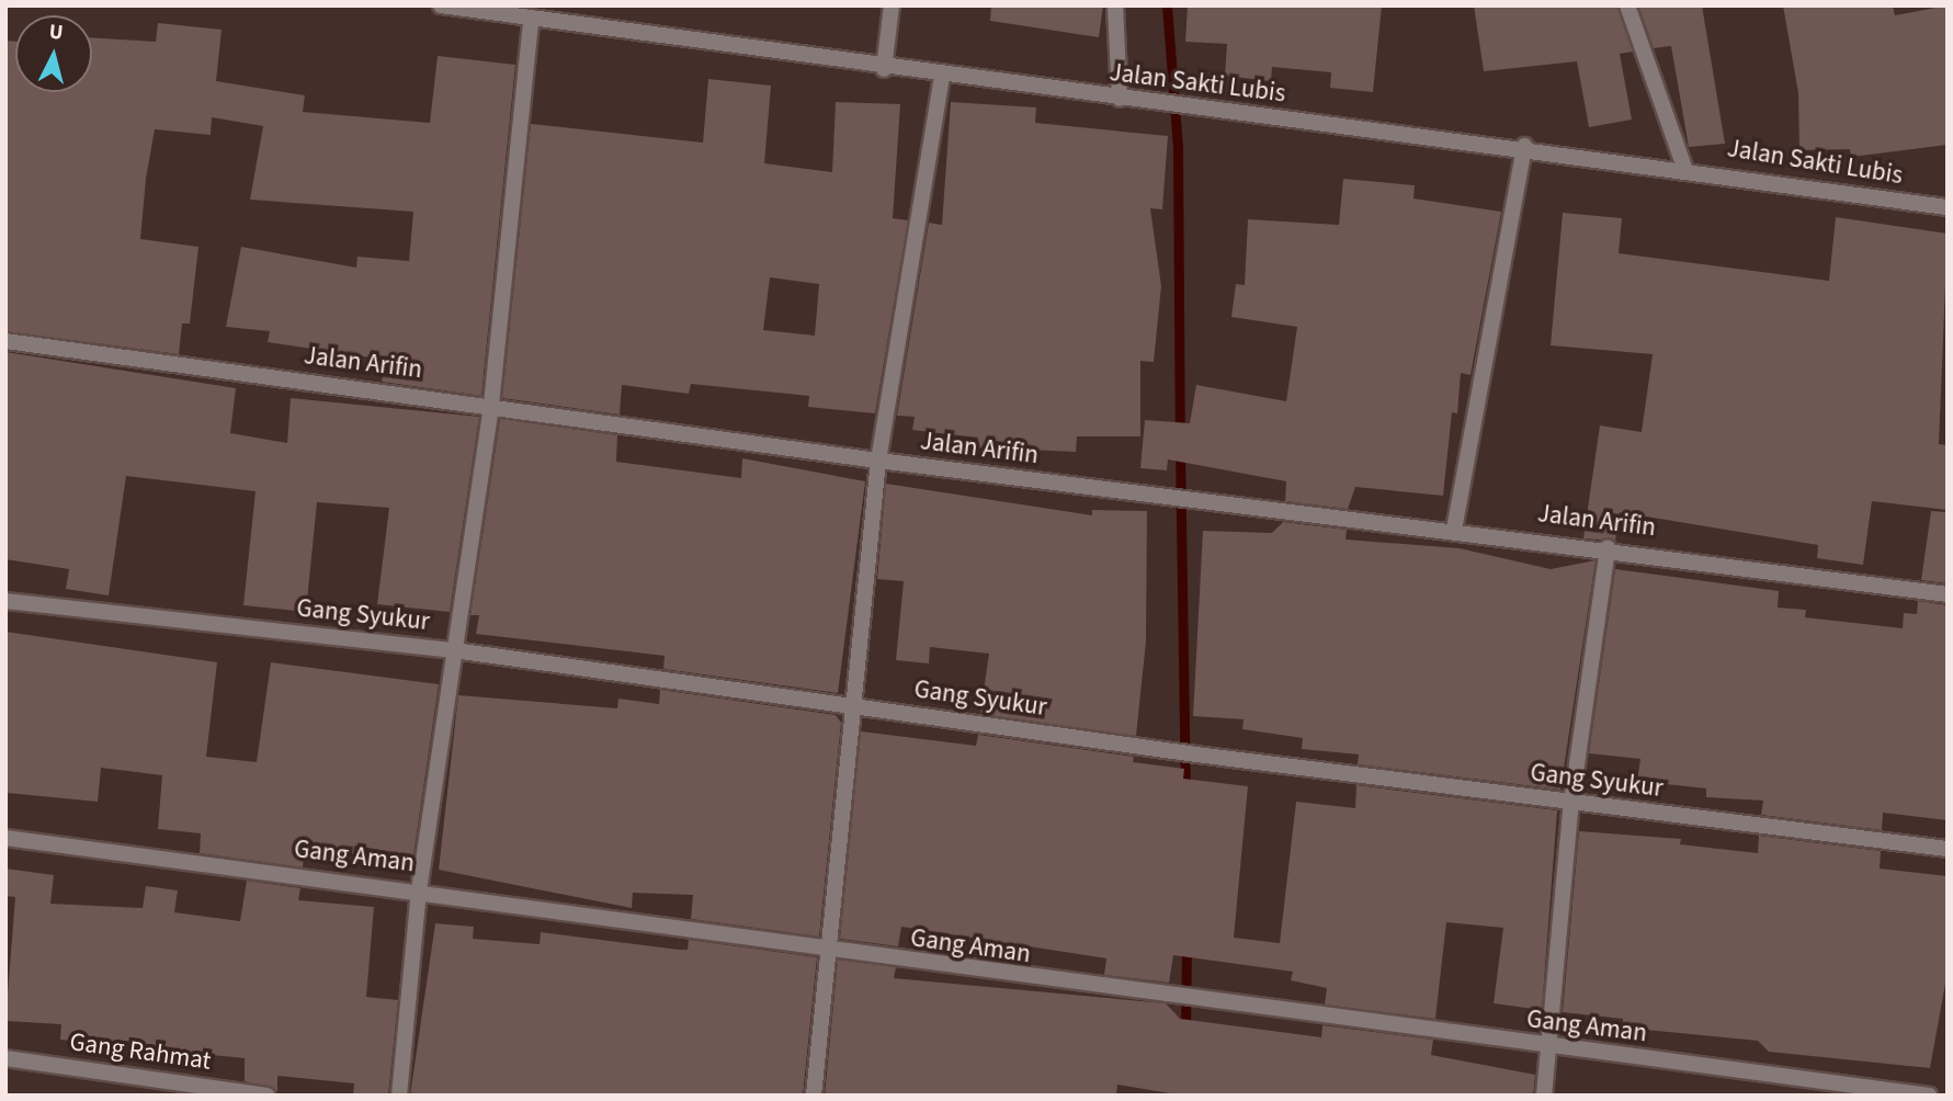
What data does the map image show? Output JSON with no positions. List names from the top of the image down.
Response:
{
  "streets": {
    "street": [
      "Jalan Sakti Lubis",
      "Jalan Arifin",
      "Gang Syukur",
      "Gang Aman",
      "Gang Rahmat"
    ]
  },
  "north": "top"
}
